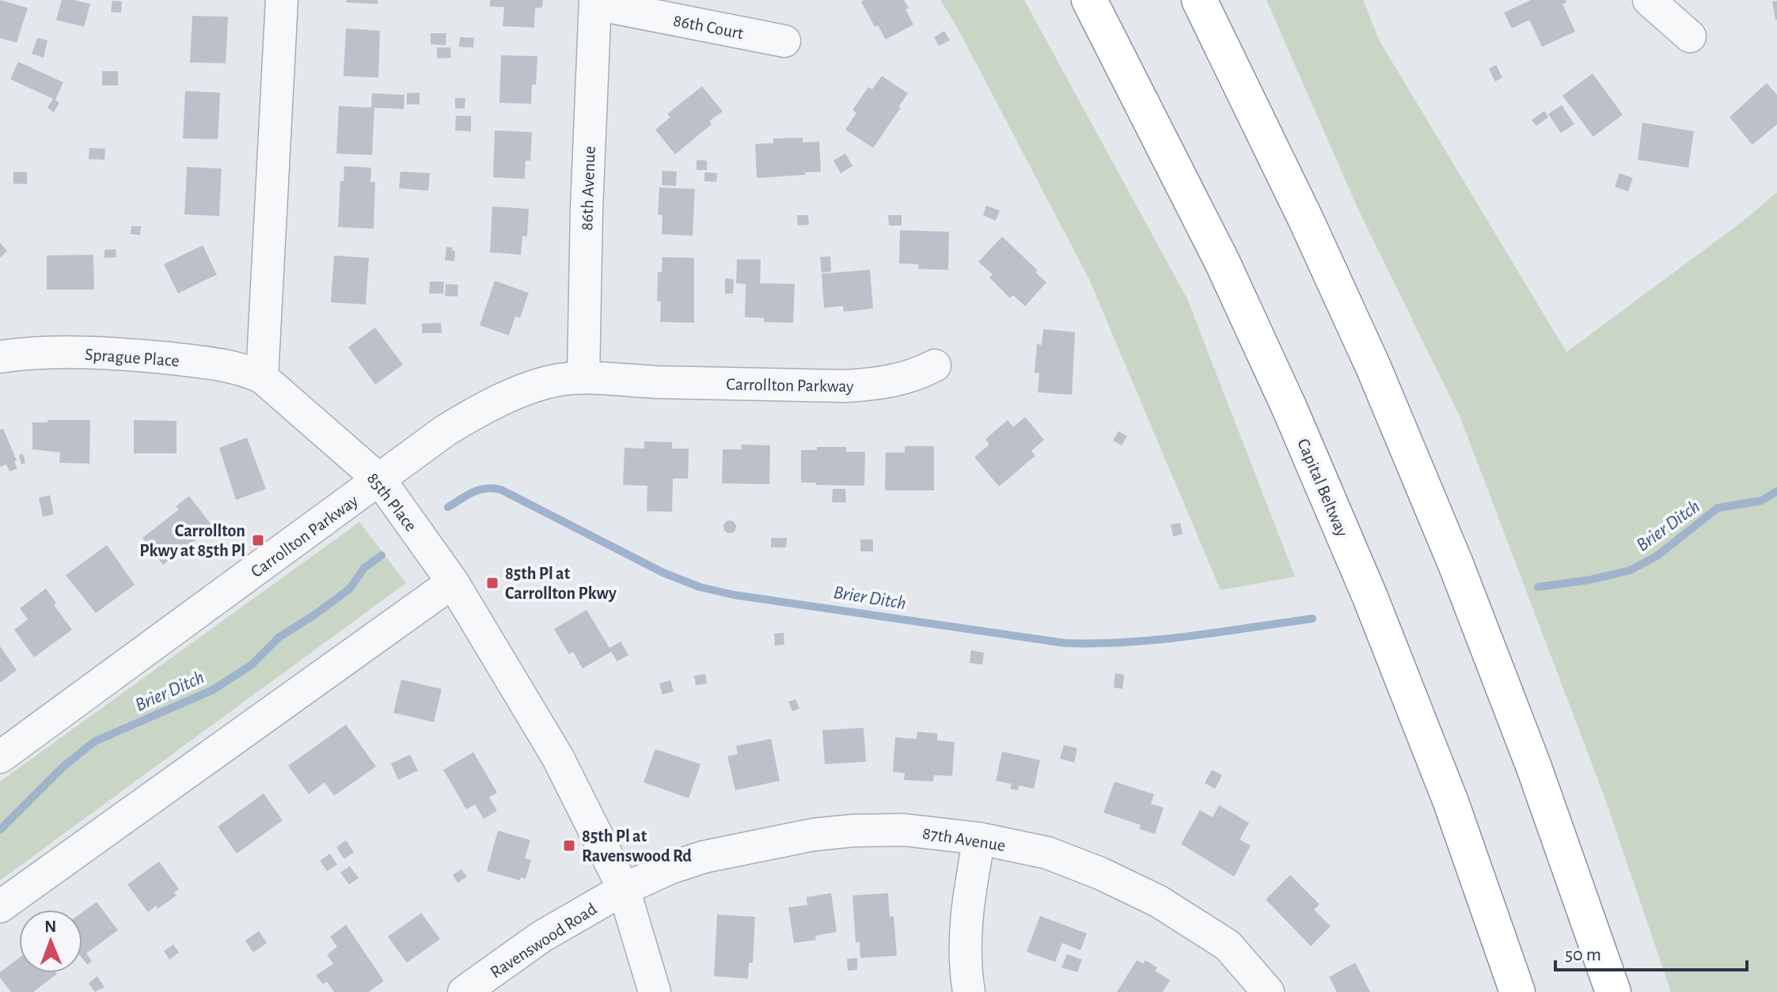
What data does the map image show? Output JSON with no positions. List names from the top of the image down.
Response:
{
  "streets": {
    "highway": ["Capital Beltway"],
    "street": [
      "86th Court",
      "86th Avenue",
      "Sprague Place",
      "Carrollton Parkway",
      "85th Place",
      "87th Avenue",
      "Ravenswood Road"
    ]
  },
  "crossings": [
    ["86th Court", "86th Avenue"],
    ["86th Avenue", "Carrollton Parkway"],
    ["Sprague Place", "85th Place"],
    ["Carrollton Parkway", "85th Place"],
    ["85th Place", "87th Avenue"],
    ["85th Place", "Ravenswood Road"],
    ["87th Avenue", "Ravenswood Road"]
  ],
  "water": ["Brier Ditch"],
  "places": {
    "transit": ["Carrollton Pkwy at 85th Pl", "85th Pl at Carrollton Pkwy", "85th Pl at Ravenswood Rd"]
  },
  "scale_bar": "50 m",
  "north": "top"
}
